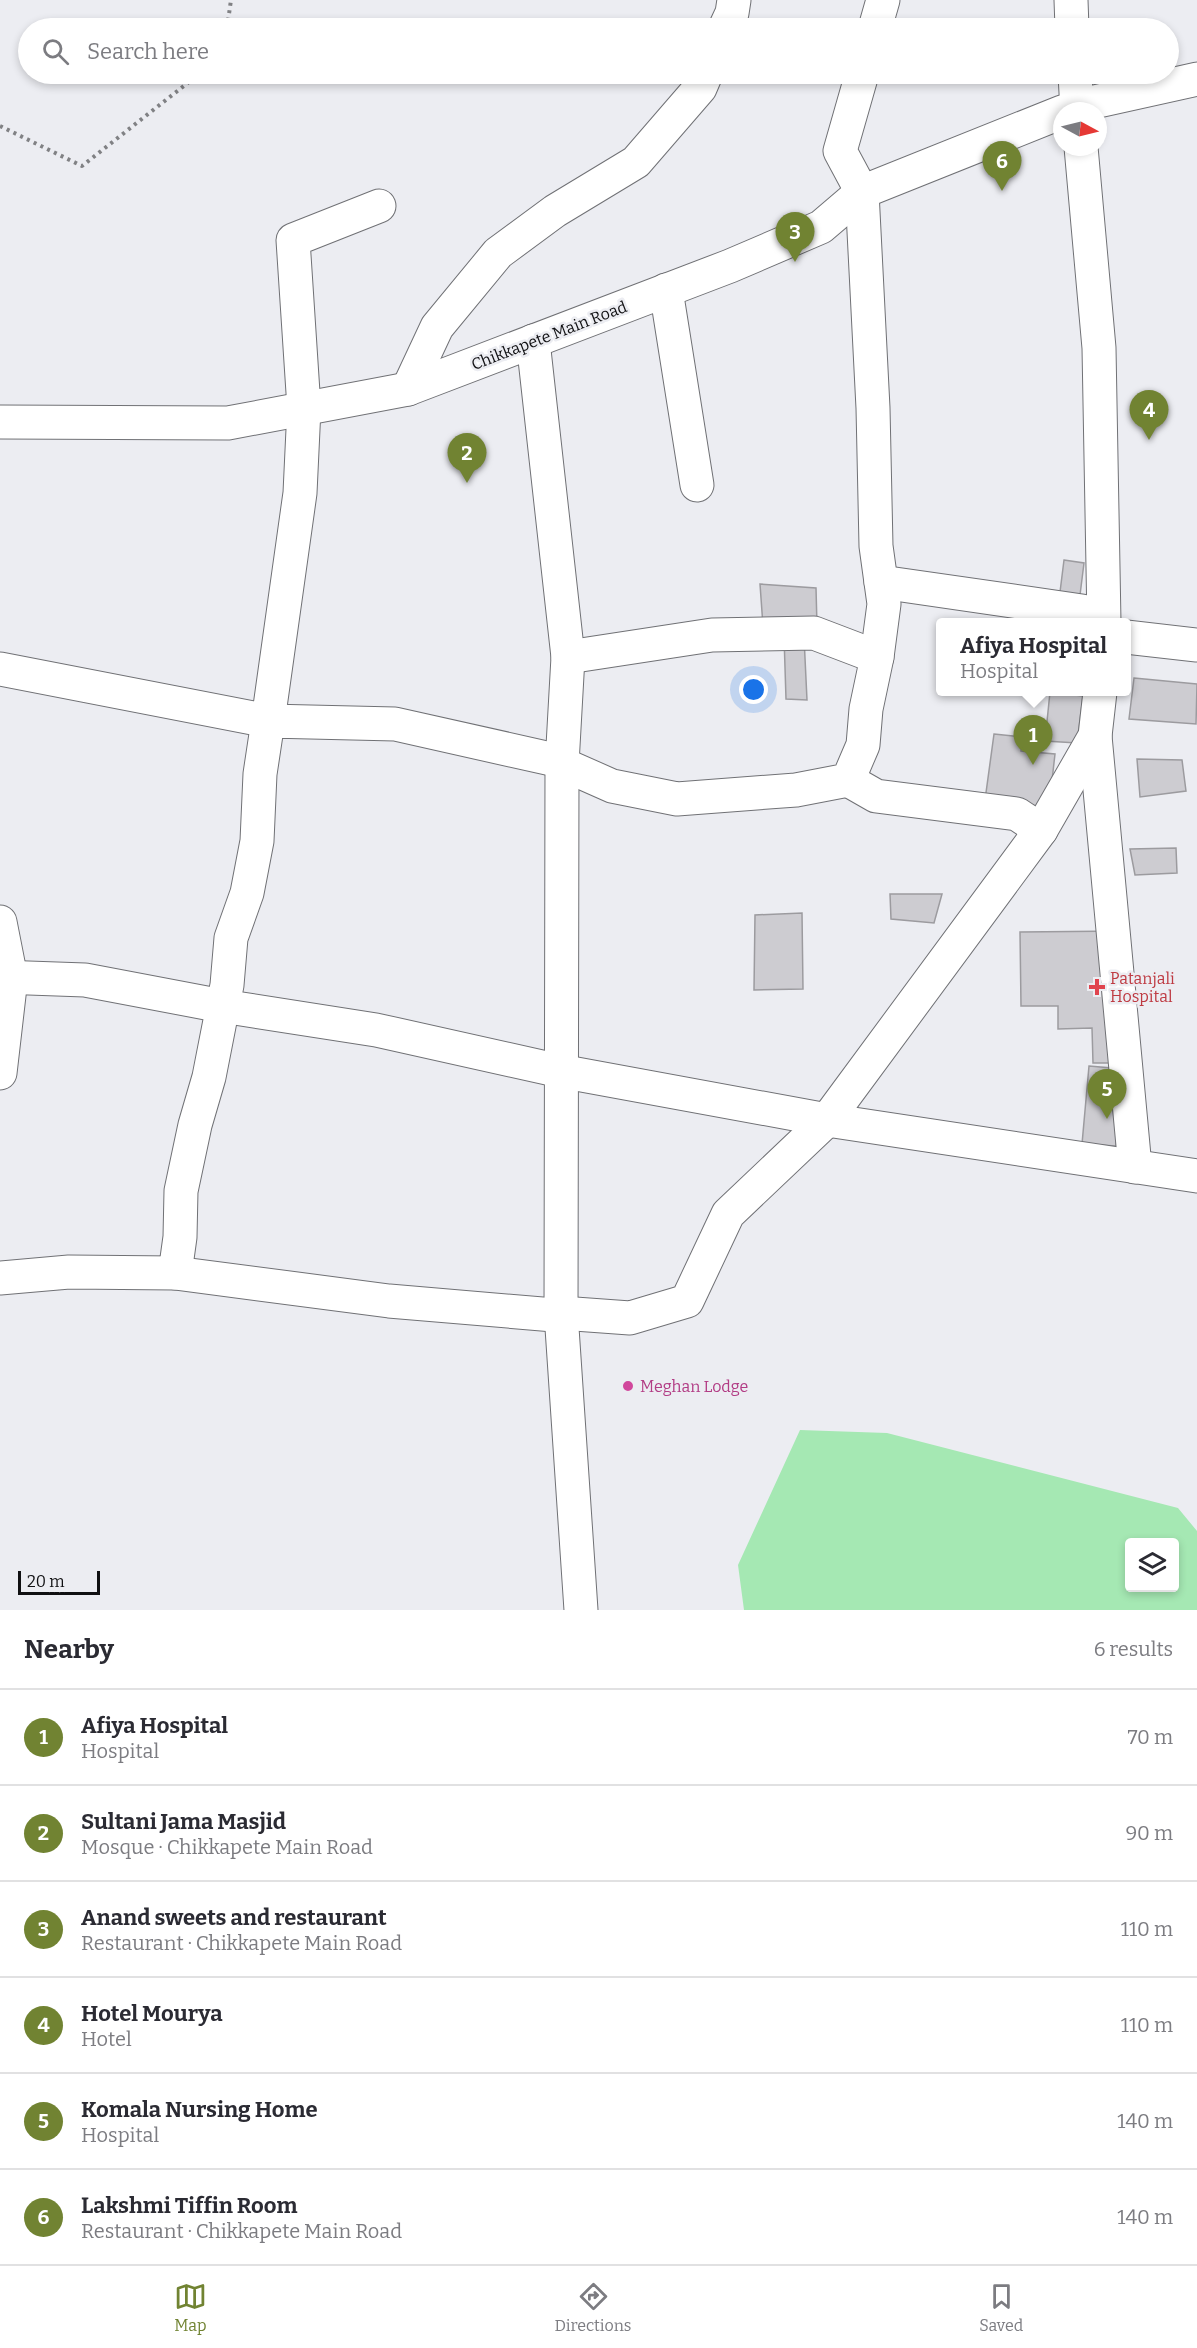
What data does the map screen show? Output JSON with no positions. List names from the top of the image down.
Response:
{
  "streets": {
    "street": ["Chikkapete Main Road"]
  },
  "places": {
    "health": ["Patanjali Hospital"],
    "other": ["Meghan Lodge"]
  },
  "scale_bar": "20 m",
  "north": "right",
  "page": {
    "search": "Search here",
    "pins": [
      "6",
      "3",
      "4",
      "2",
      "1",
      "5"
    ],
    "popup": ["Afiya Hospital", "Hospital"],
    "scale": "20 m",
    "heading": ["Nearby", "6 results"],
    "list": [
      {
        "mark": "1",
        "name": "Afiya Hospital",
        "note": "Hospital",
        "value": "70 m"
      },
      {
        "mark": "2",
        "name": "Sultani Jama Masjid",
        "note": "Mosque · Chikkapete Main Road",
        "value": "90 m"
      },
      {
        "mark": "3",
        "name": "Anand sweets and restaurant",
        "note": "Restaurant · Chikkapete Main Road",
        "value": "110 m"
      },
      {
        "mark": "4",
        "name": "Hotel Mourya",
        "note": "Hotel",
        "value": "110 m"
      },
      {
        "mark": "5",
        "name": "Komala Nursing Home",
        "note": "Hospital",
        "value": "140 m"
      },
      {
        "mark": "6",
        "name": "Lakshmi Tiffin Room",
        "note": "Restaurant · Chikkapete Main Road",
        "value": "140 m"
      }
    ],
    "nav": ["Map", "Directions", "Saved"]
  }
}
